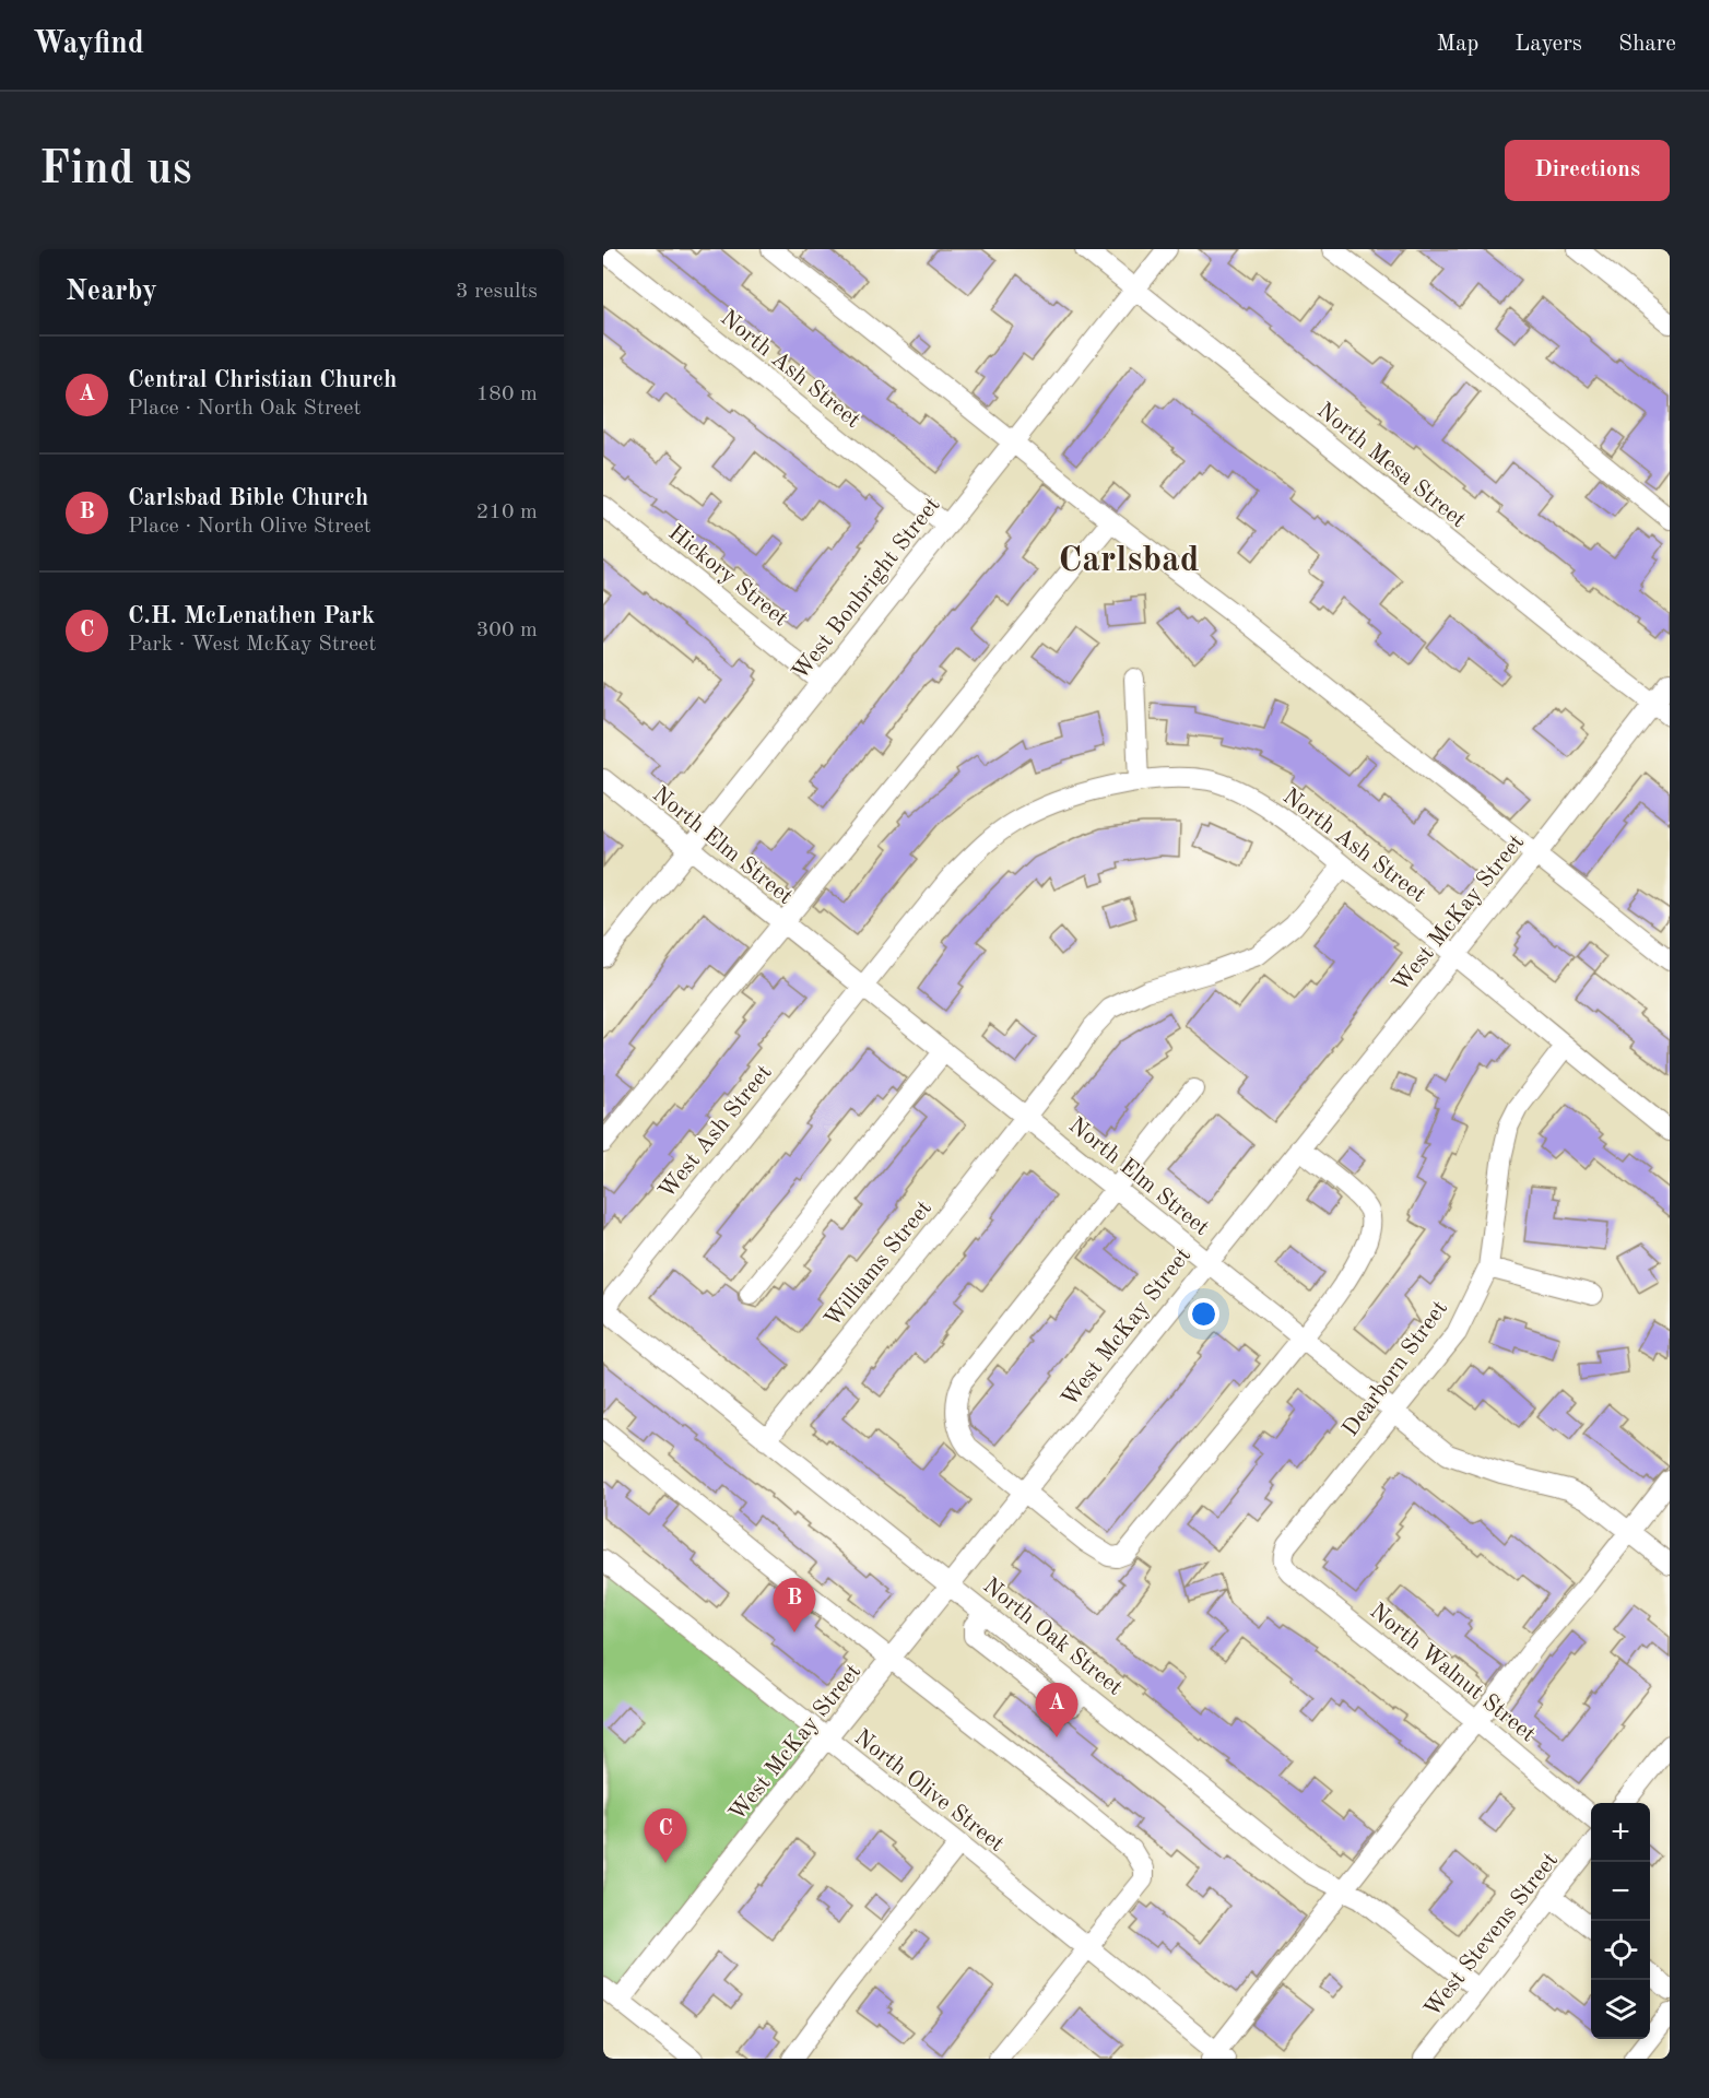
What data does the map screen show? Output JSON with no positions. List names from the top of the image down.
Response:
{
  "streets": {
    "street": [
      "North Ash Street",
      "North Mesa Street",
      "Hickory Street",
      "West Bonbright Street",
      "North Elm Street",
      "West McKay Street",
      "West Ash Street",
      "Williams Street",
      "Dearborn Street",
      "North Oak Street",
      "North Walnut Street",
      "North Olive Street",
      "West Stevens Street"
    ]
  },
  "crossings": [
    ["North Ash Street", "West Bonbright Street"],
    ["North Ash Street", "North Elm Street"],
    ["North Ash Street", "West McKay Street"],
    ["North Ash Street", "West Ash Street"],
    ["North Ash Street", "Williams Street"],
    ["North Ash Street", "Dearborn Street"],
    ["North Mesa Street", "West Bonbright Street"],
    ["North Mesa Street", "West McKay Street"],
    ["Hickory Street", "West Bonbright Street"],
    ["West Bonbright Street", "North Elm Street"],
    ["North Elm Street", "West McKay Street"],
    ["North Elm Street", "West Ash Street"],
    ["North Elm Street", "Williams Street"],
    ["North Elm Street", "Dearborn Street"],
    ["West McKay Street", "North Oak Street"],
    ["West McKay Street", "North Olive Street"],
    ["West Ash Street", "North Oak Street"],
    ["Williams Street", "North Oak Street"],
    ["Dearborn Street", "North Walnut Street"],
    ["North Oak Street", "West Stevens Street"]
  ],
  "districts": ["Carlsbad"],
  "page": {
    "header": "Wayfind",
    "nav": ["Map", "Layers", "Share"],
    "buttons": "Directions",
    "title": "Find us",
    "heading": ["Nearby", "3 results"],
    "list": [
      {
        "mark": "A",
        "name": "Central Christian Church",
        "note": "Place · North Oak Street",
        "value": "180 m"
      },
      {
        "mark": "B",
        "name": "Carlsbad Bible Church",
        "note": "Place · North Olive Street",
        "value": "210 m"
      },
      {
        "mark": "C",
        "name": "C.H. McLenathen Park",
        "note": "Park · West McKay Street",
        "value": "300 m"
      }
    ],
    "pins": ["B", "A", "C"],
    "map_buttons": ["+", "−"]
  }
}
